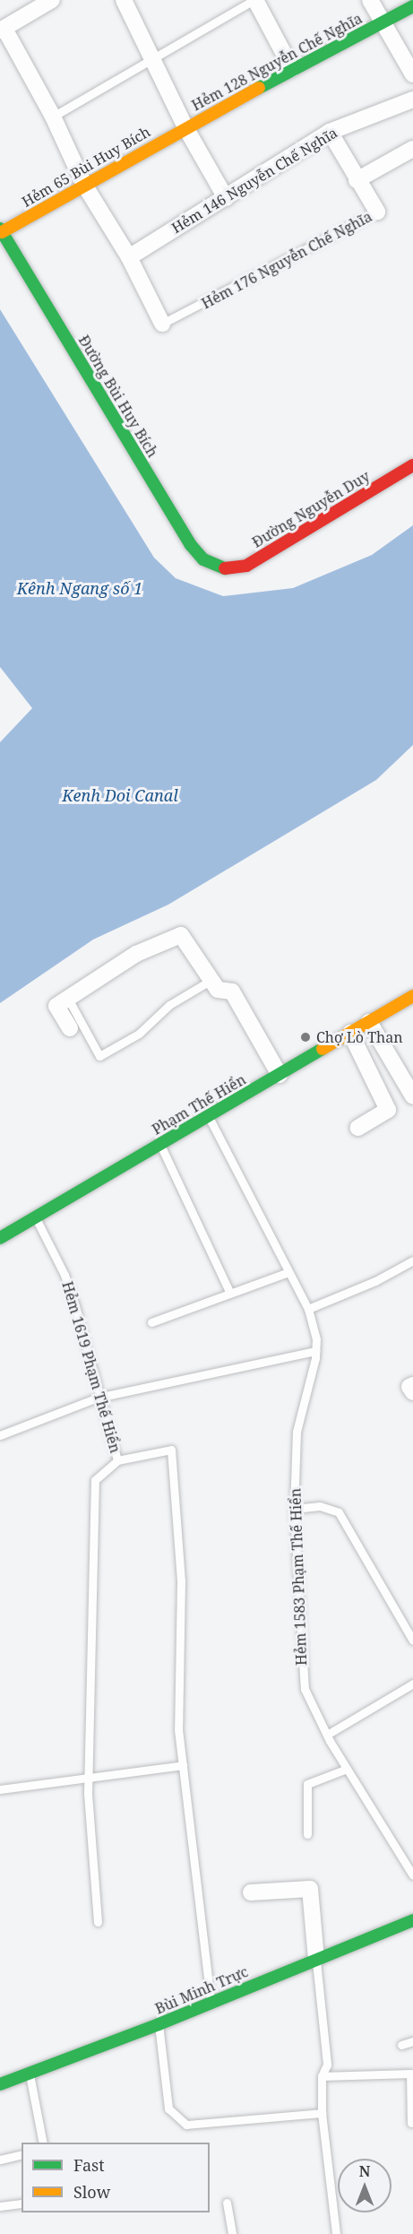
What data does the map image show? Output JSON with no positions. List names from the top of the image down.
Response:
{
  "streets": {
    "street": [
      "Hẻm 128 Nguyễn Chế Nghĩa",
      "Hẻm 65 Bùi Huy Bích",
      "Hẻm 146 Nguyễn Chế Nghĩa",
      "Hẻm 176 Nguyễn Chế Nghĩa",
      "Đường Bùi Huy Bích",
      "Đường Nguyễn Duy",
      "Phạm Thế Hiển",
      "Bùi Minh Trực"
    ],
    "lane": ["Hẻm 1619 Phạm Thế Hiển", "Hẻm 1583 Phạm Thế Hiển"]
  },
  "crossings": [
    ["Hẻm 128 Nguyễn Chế Nghĩa", "Hẻm 65 Bùi Huy Bích"],
    ["Hẻm 65 Bùi Huy Bích", "Đường Bùi Huy Bích"],
    ["Hẻm 146 Nguyễn Chế Nghĩa", "Hẻm 176 Nguyễn Chế Nghĩa"],
    ["Đường Bùi Huy Bích", "Đường Nguyễn Duy"],
    ["Phạm Thế Hiển", "Hẻm 1619 Phạm Thế Hiển"],
    ["Phạm Thế Hiển", "Hẻm 1583 Phạm Thế Hiển"]
  ],
  "water": ["Kênh Ngang số 1", "Kenh Doi Canal"],
  "places": ["Chợ Lò Than"],
  "legend": ["Fast", "Slow"],
  "north": "top"
}
